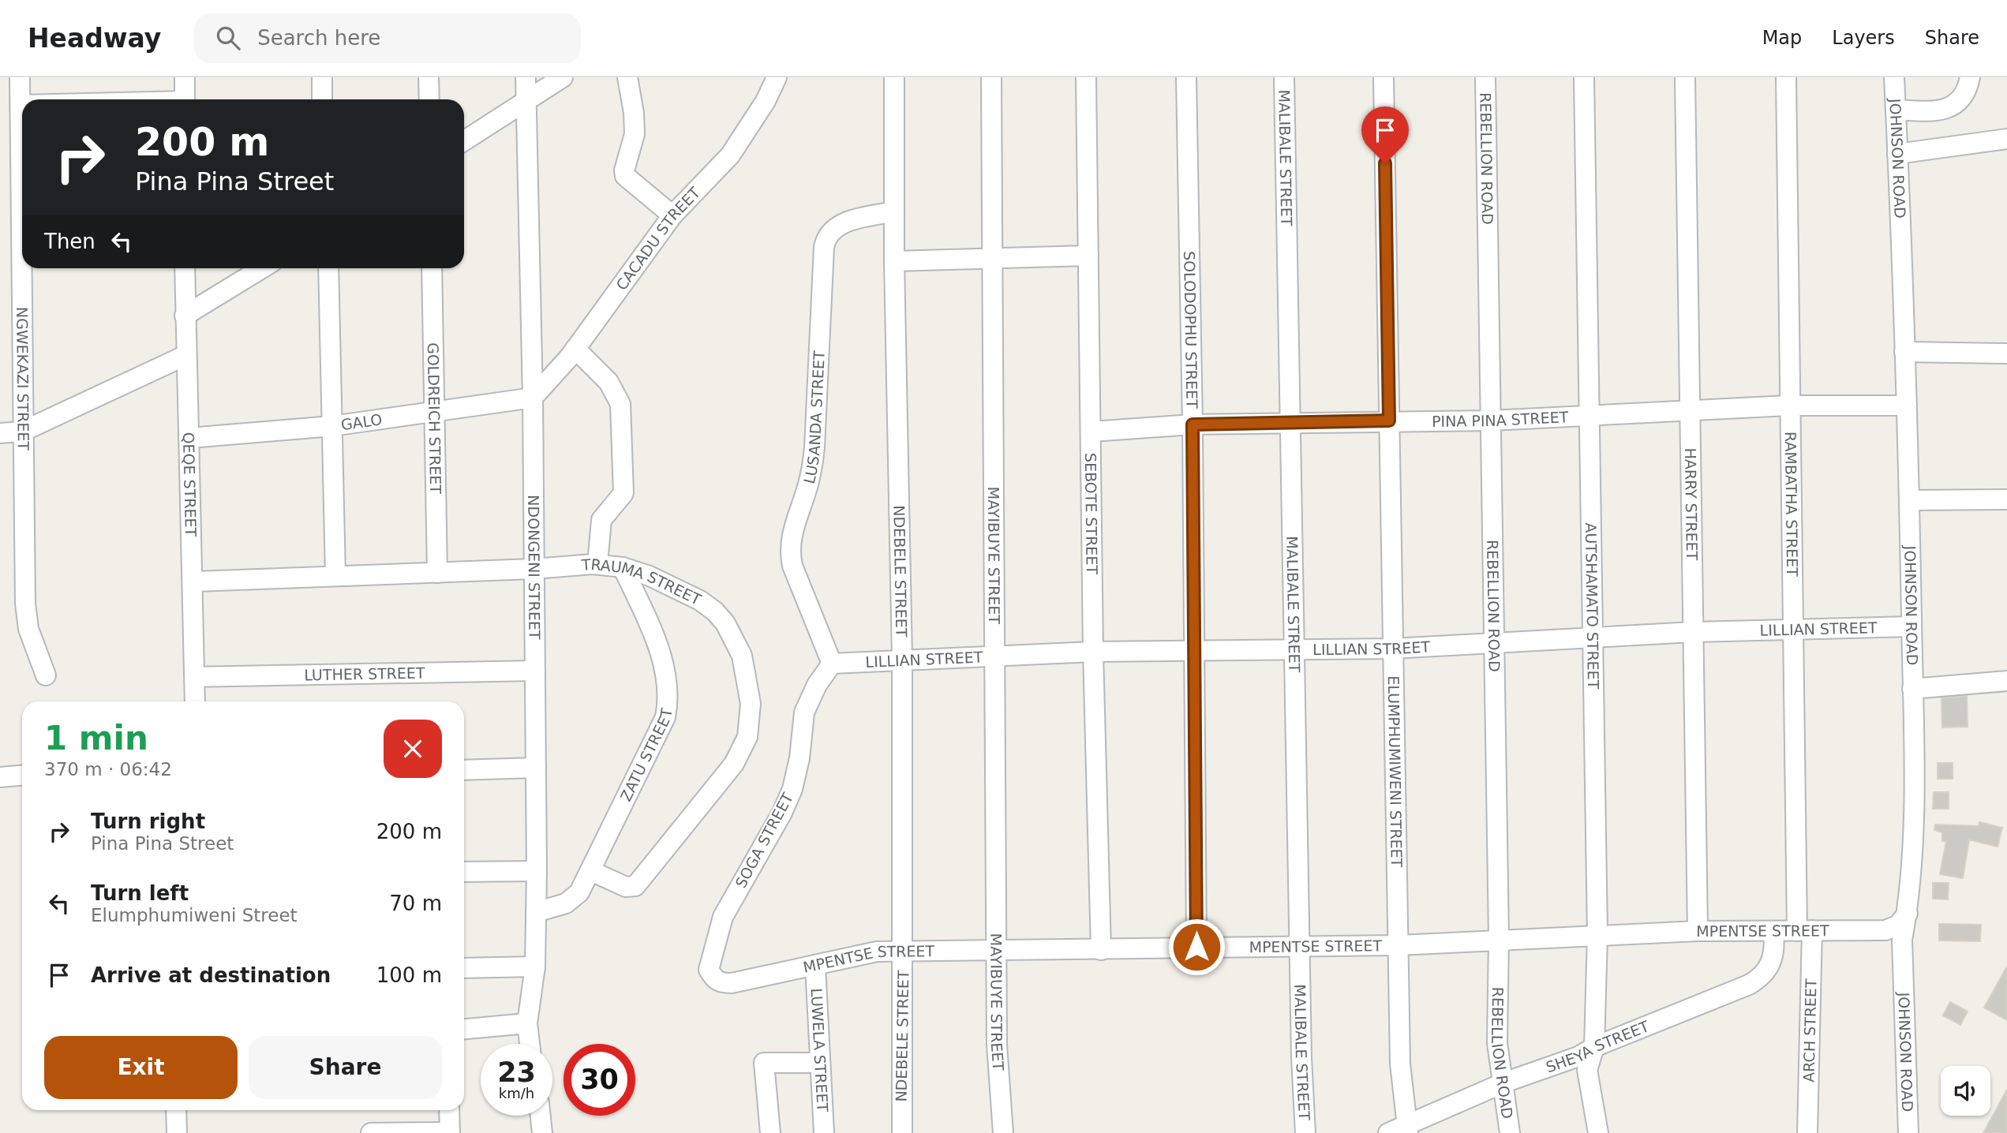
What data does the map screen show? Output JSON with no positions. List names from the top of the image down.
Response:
{
  "streets": {
    "street": [
      "MALIBALE STREET",
      "REBELLION ROAD",
      "JOHNSON ROAD",
      "CACADU STREET",
      "SOLODOPHU STREET",
      "NGWEKAZI STREET",
      "GOLDREICH STREET",
      "LUSANDA STREET",
      "PINA PINA STREET",
      "GALO",
      "QEQE STREET",
      "HARRY STREET",
      "RAMBATHA STREET",
      "SEBOTE STREET",
      "MAYIBUYE STREET",
      "NDONGENI STREET",
      "NDEBELE STREET",
      "TRAUMA STREET",
      "AUTSHAMATO STREET",
      "LILLIAN STREET",
      "LUTHER STREET",
      "ZATU STREET",
      "ELUMPHUMIWENI STREET",
      "SOGA STREET",
      "MPENTSE STREET",
      "ARCH STREET",
      "SHEYA STREET",
      "LUWELA STREET"
    ]
  },
  "crossings": [
    ["MALIBALE STREET", "PINA PINA STREET"],
    ["MALIBALE STREET", "LILLIAN STREET"],
    ["MALIBALE STREET", "MPENTSE STREET"],
    ["REBELLION ROAD", "PINA PINA STREET"],
    ["REBELLION ROAD", "LILLIAN STREET"],
    ["REBELLION ROAD", "MPENTSE STREET"],
    ["REBELLION ROAD", "SHEYA STREET"],
    ["JOHNSON ROAD", "PINA PINA STREET"],
    ["JOHNSON ROAD", "LILLIAN STREET"],
    ["JOHNSON ROAD", "MPENTSE STREET"],
    ["CACADU STREET", "GALO"],
    ["CACADU STREET", "NDONGENI STREET"],
    ["SOLODOPHU STREET", "PINA PINA STREET"],
    ["SOLODOPHU STREET", "LILLIAN STREET"],
    ["SOLODOPHU STREET", "MPENTSE STREET"],
    ["GOLDREICH STREET", "GALO"],
    ["GOLDREICH STREET", "TRAUMA STREET"],
    ["LUSANDA STREET", "NDEBELE STREET"],
    ["LUSANDA STREET", "LILLIAN STREET"],
    ["LUSANDA STREET", "SOGA STREET"],
    ["PINA PINA STREET", "HARRY STREET"],
    ["PINA PINA STREET", "RAMBATHA STREET"],
    ["PINA PINA STREET", "SEBOTE STREET"],
    ["PINA PINA STREET", "AUTSHAMATO STREET"],
    ["PINA PINA STREET", "ELUMPHUMIWENI STREET"],
    ["GALO", "QEQE STREET"],
    ["GALO", "NDONGENI STREET"],
    ["QEQE STREET", "TRAUMA STREET"],
    ["QEQE STREET", "LUTHER STREET"],
    ["HARRY STREET", "LILLIAN STREET"],
    ["HARRY STREET", "MPENTSE STREET"],
    ["RAMBATHA STREET", "LILLIAN STREET"],
    ["RAMBATHA STREET", "MPENTSE STREET"],
    ["RAMBATHA STREET", "ARCH STREET"],
    ["SEBOTE STREET", "LILLIAN STREET"],
    ["SEBOTE STREET", "MPENTSE STREET"],
    ["MAYIBUYE STREET", "LILLIAN STREET"],
    ["MAYIBUYE STREET", "MPENTSE STREET"],
    ["NDONGENI STREET", "TRAUMA STREET"],
    ["NDONGENI STREET", "LUTHER STREET"],
    ["NDONGENI STREET", "ZATU STREET"],
    ["NDEBELE STREET", "LILLIAN STREET"],
    ["NDEBELE STREET", "MPENTSE STREET"],
    ["TRAUMA STREET", "ZATU STREET"],
    ["AUTSHAMATO STREET", "LILLIAN STREET"],
    ["AUTSHAMATO STREET", "MPENTSE STREET"],
    ["AUTSHAMATO STREET", "SHEYA STREET"],
    ["LILLIAN STREET", "ELUMPHUMIWENI STREET"],
    ["LILLIAN STREET", "SOGA STREET"],
    ["ELUMPHUMIWENI STREET", "MPENTSE STREET"],
    ["ELUMPHUMIWENI STREET", "SHEYA STREET"],
    ["SOGA STREET", "MPENTSE STREET"],
    ["MPENTSE STREET", "ARCH STREET"],
    ["MPENTSE STREET", "SHEYA STREET"],
    ["MPENTSE STREET", "LUWELA STREET"]
  ],
  "page": {
    "header": "Headway",
    "search": "Search here",
    "nav": ["Map", "Layers", "Share"],
    "turn": ["200 m", "Pina Pina Street"],
    "then": "Then",
    "heading": ["1 min", "370 m · 06:42"],
    "list": [
      {
        "name": "Turn right",
        "note": "Pina Pina Street",
        "value": "200 m"
      },
      {
        "name": "Turn left",
        "note": "Elumphumiweni Street",
        "value": "70 m"
      },
      {
        "name": "Arrive at destination",
        "value": "100 m"
      }
    ],
    "buttons": ["Exit", "Share"],
    "speed": "23 km/h",
    "limit": "30"
  }
}
